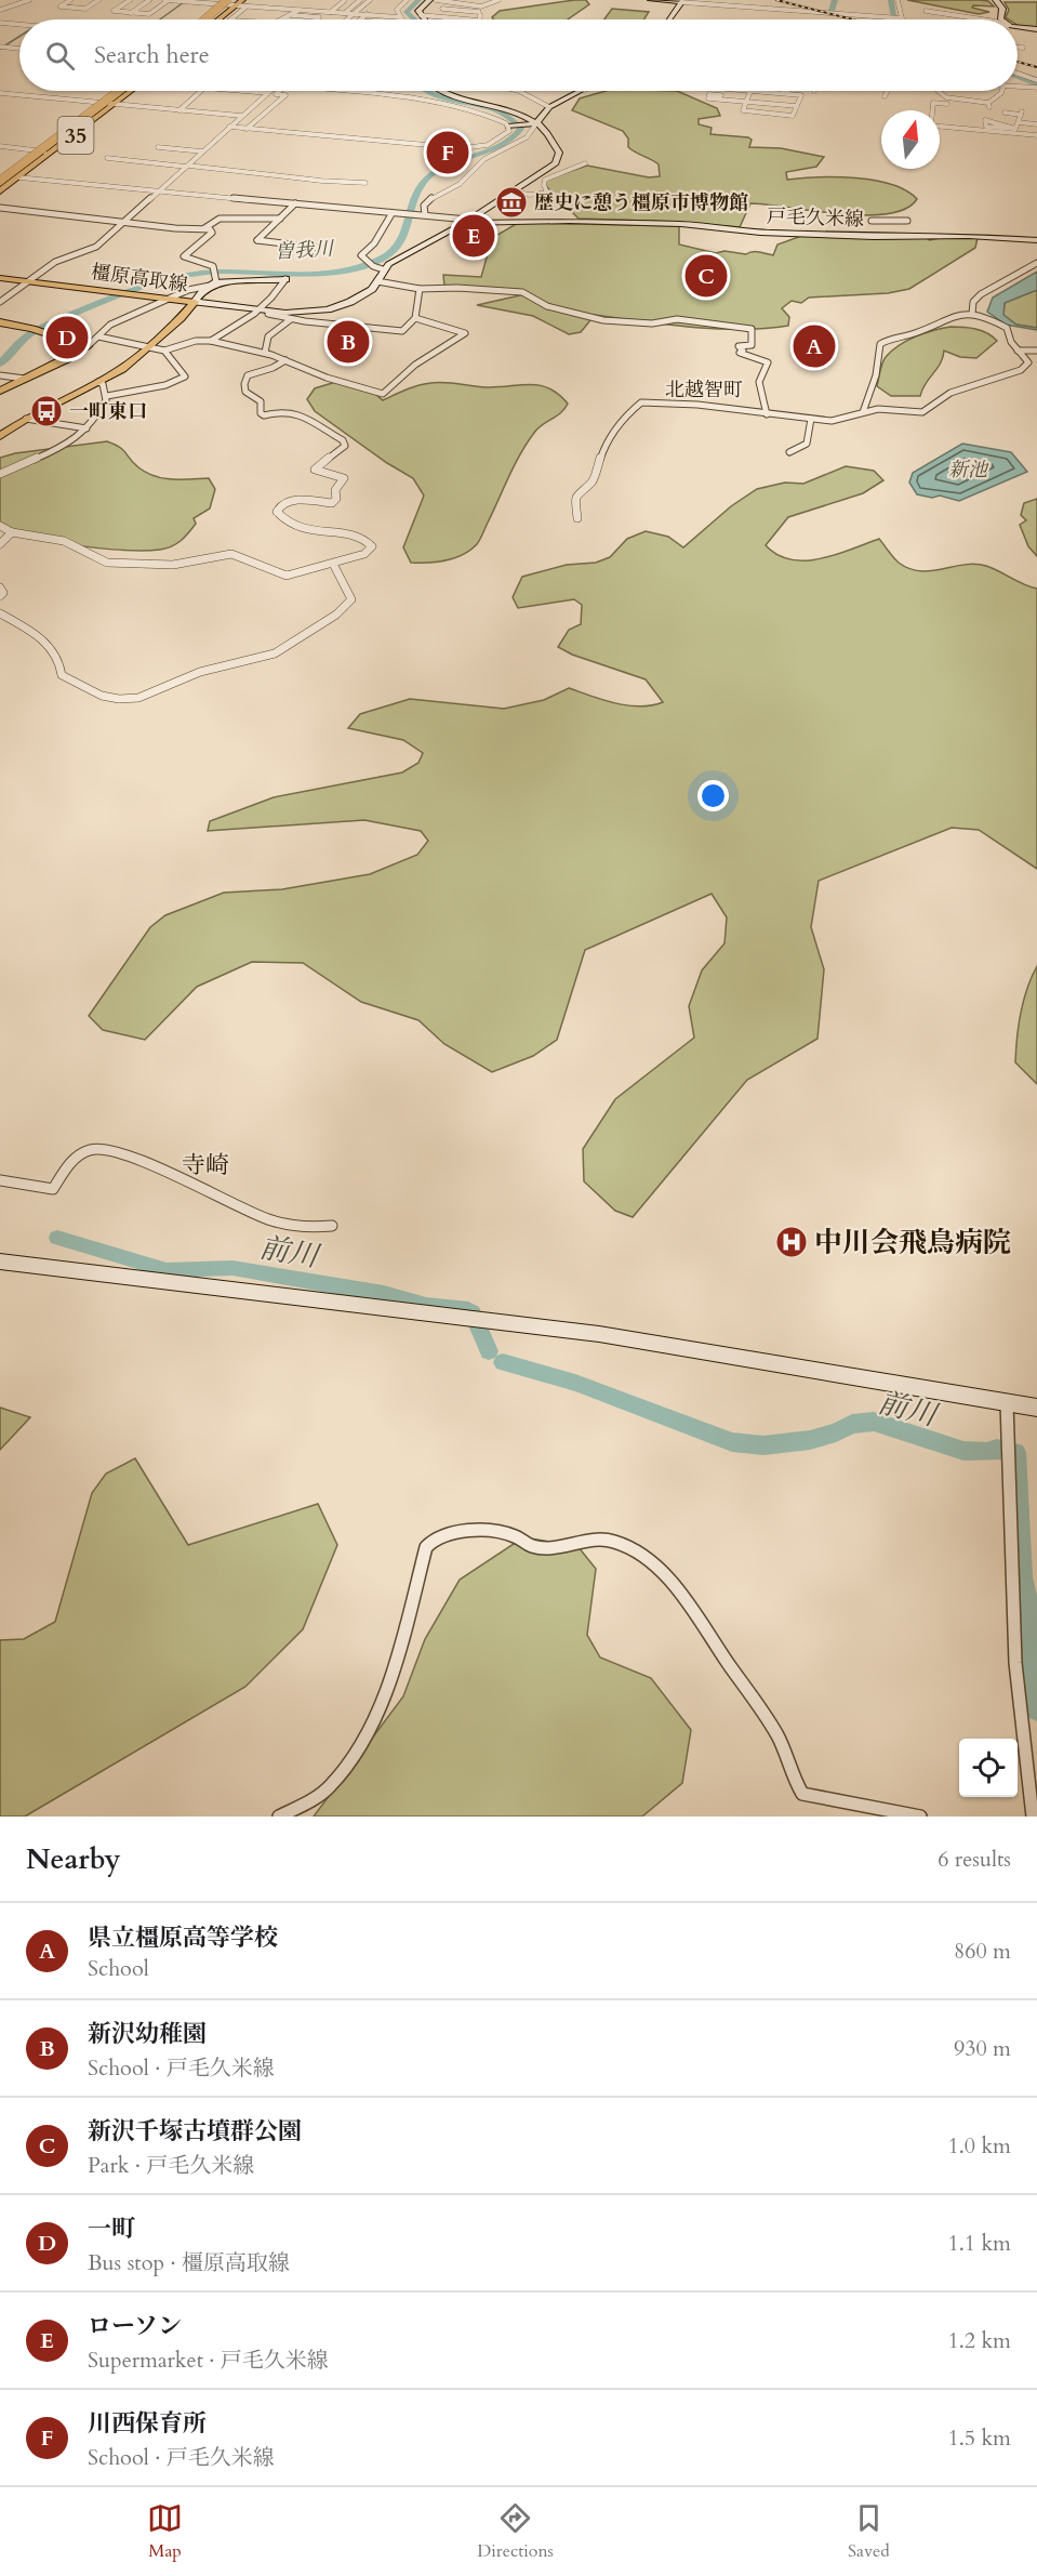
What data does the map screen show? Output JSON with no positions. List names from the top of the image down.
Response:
{
  "streets": {
    "main road": ["35", "橿原高取線"],
    "street": ["戸毛久米線"]
  },
  "districts": ["北越智町", "寺崎"],
  "water": ["曽我川", "新池", "前川"],
  "places": {
    "museum": ["歴史に憩う橿原市博物館"],
    "bus stop": ["一町東口"],
    "hospital": ["中川会飛鳥病院"]
  },
  "north": "top",
  "page": {
    "search": "Search here",
    "pins": [
      "F",
      "E",
      "C",
      "D",
      "B",
      "A"
    ],
    "heading": ["Nearby", "6 results"],
    "list": [
      {
        "mark": "A",
        "name": "県立橿原高等学校",
        "note": "School",
        "value": "860 m"
      },
      {
        "mark": "B",
        "name": "新沢幼稚園",
        "note": "School · 戸毛久米線",
        "value": "930 m"
      },
      {
        "mark": "C",
        "name": "新沢千塚古墳群公園",
        "note": "Park · 戸毛久米線",
        "value": "1.0 km"
      },
      {
        "mark": "D",
        "name": "一町",
        "note": "Bus stop · 橿原高取線",
        "value": "1.1 km"
      },
      {
        "mark": "E",
        "name": "ローソン",
        "note": "Supermarket · 戸毛久米線",
        "value": "1.2 km"
      },
      {
        "mark": "F",
        "name": "川西保育所",
        "note": "School · 戸毛久米線",
        "value": "1.5 km"
      }
    ],
    "nav": ["Map", "Directions", "Saved"]
  }
}
